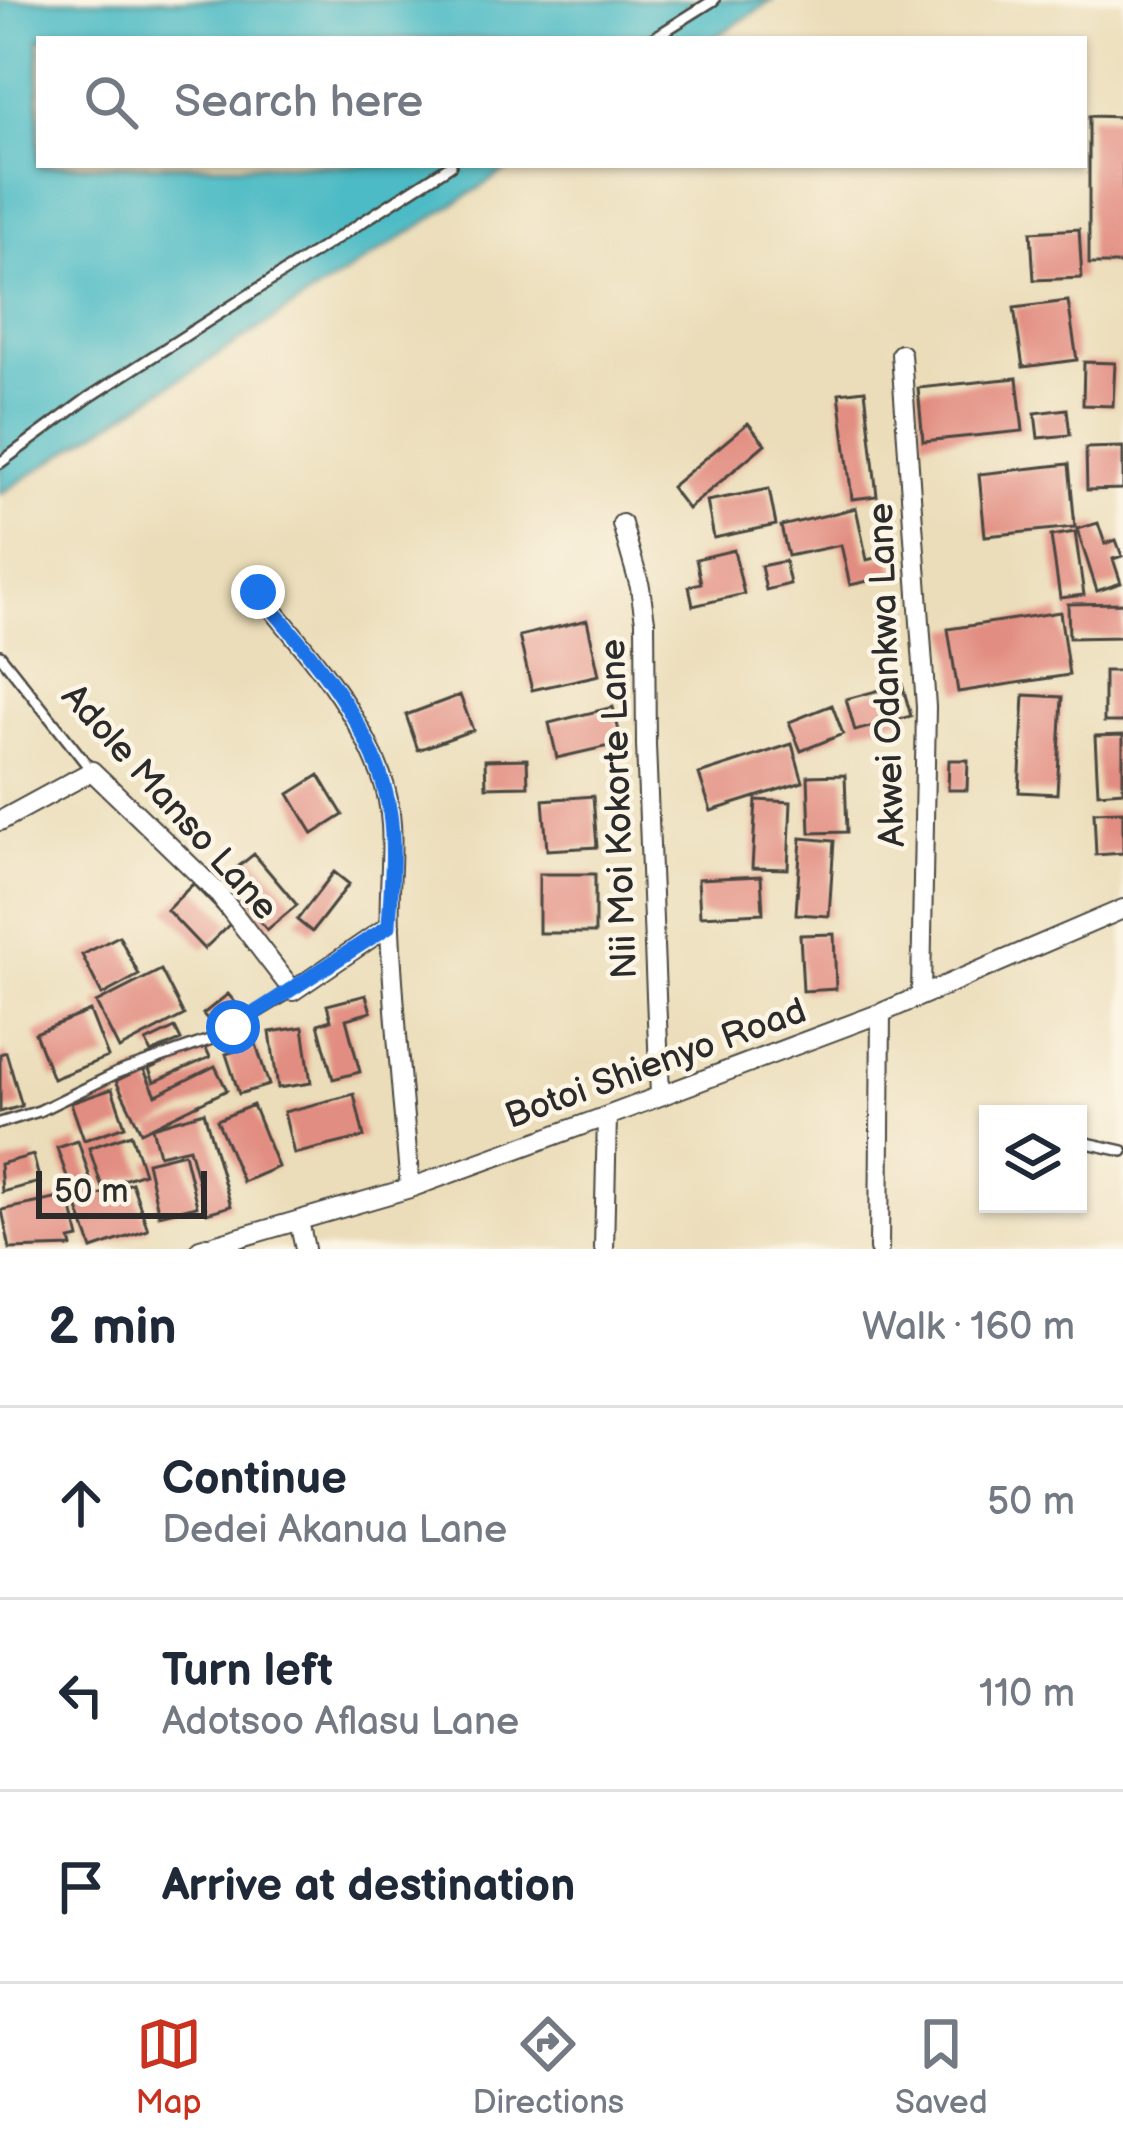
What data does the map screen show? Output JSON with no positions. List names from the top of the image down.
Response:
{
  "streets": {
    "street": [
      "Akwei Odankwa Lane",
      "Adole Manso Lane",
      "Nii Moi Kokorte Lane",
      "Botoi Shienyo Road"
    ]
  },
  "crossings": [
    ["Akwei Odankwa Lane", "Botoi Shienyo Road"],
    ["Nii Moi Kokorte Lane", "Botoi Shienyo Road"]
  ],
  "scale_bar": "50 m",
  "page": {
    "search": "Search here",
    "scale": "50 m",
    "heading": ["2 min", "Walk · 160 m"],
    "list": [
      ["Continue", "Dedei Akanua Lane", "50 m"],
      ["Turn left", "Adotsoo Aflasu Lane", "110 m"],
      "Arrive at destination"
    ],
    "nav": ["Map", "Directions", "Saved"]
  }
}
